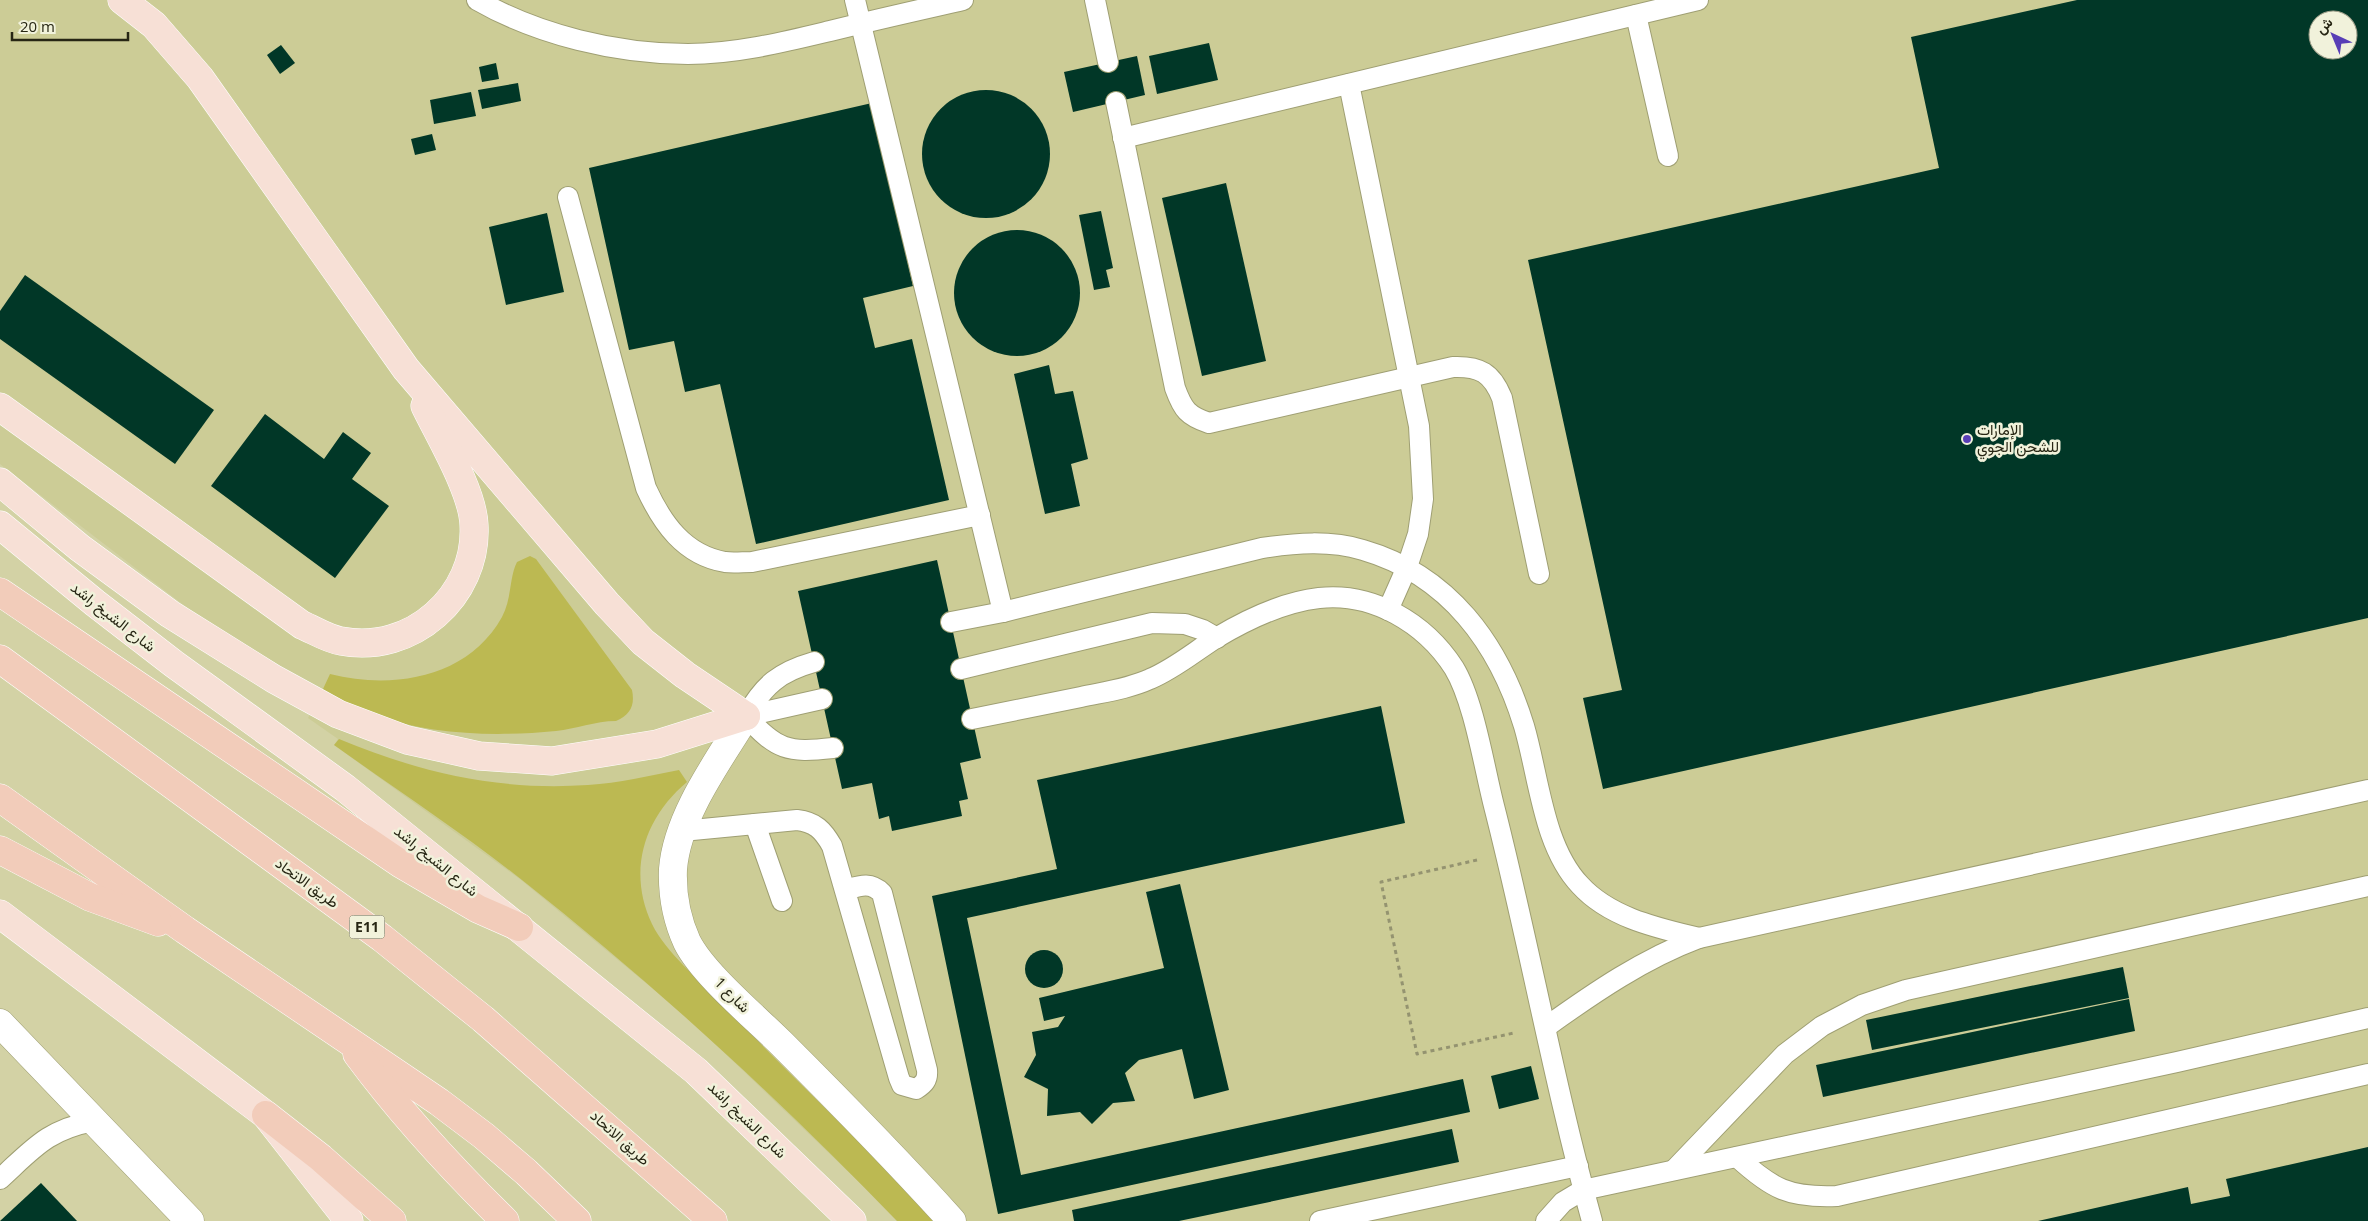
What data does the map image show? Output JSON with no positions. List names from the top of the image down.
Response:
{
  "streets": {
    "highway": ["طريق الاتحاد", "E11"],
    "main road": ["شارع الشيخ راشد"],
    "street": ["شارع 1"]
  },
  "places": ["الإمارات للشحن الجوي"],
  "scale_bar": "20 m",
  "north": "top left"
}
